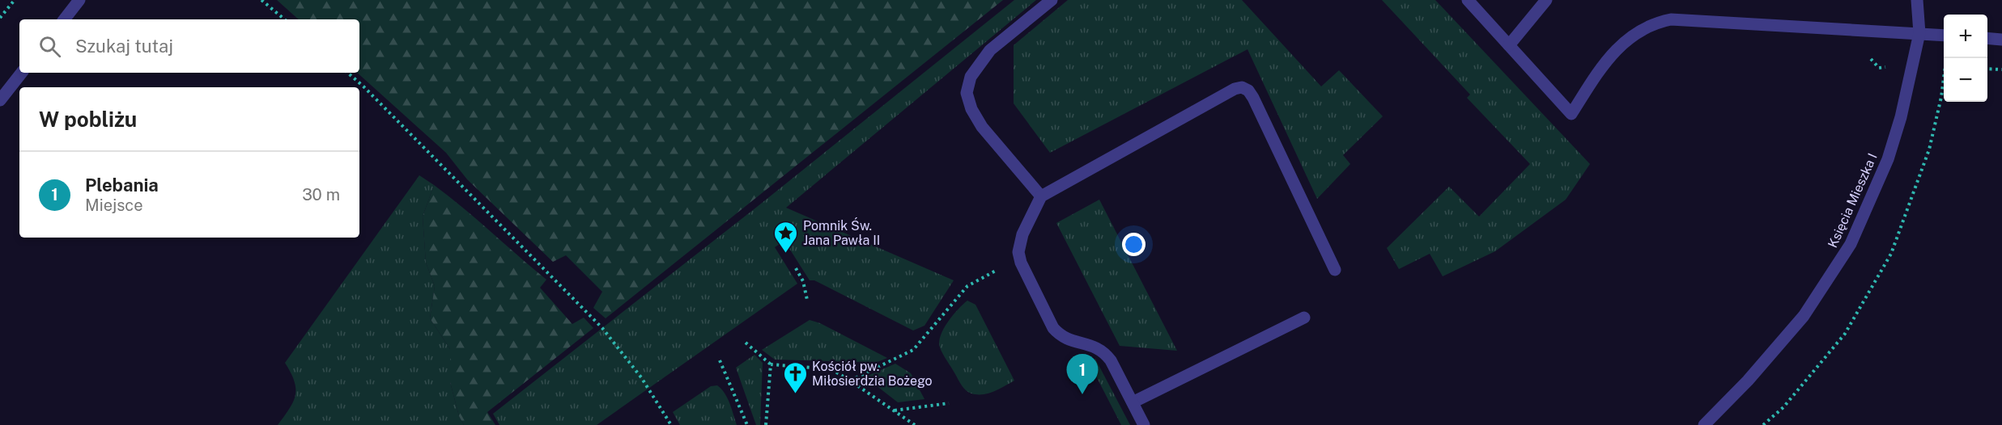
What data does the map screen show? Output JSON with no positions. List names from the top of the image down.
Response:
{
  "streets": {
    "street": ["Księcia Mieszka I"]
  },
  "places": {
    "place": ["Pomnik Św. Jana Pawła II"],
    "church": ["Kościół pw. Miłosierdzia Bożego"]
  },
  "page": {
    "map_buttons": ["+", "−"],
    "search": "Szukaj tutaj",
    "heading": "W pobliżu",
    "list": [
      {
        "mark": "1",
        "name": "Plebania",
        "note": "Miejsce",
        "value": "30 m"
      }
    ],
    "pins": "1"
  }
}
